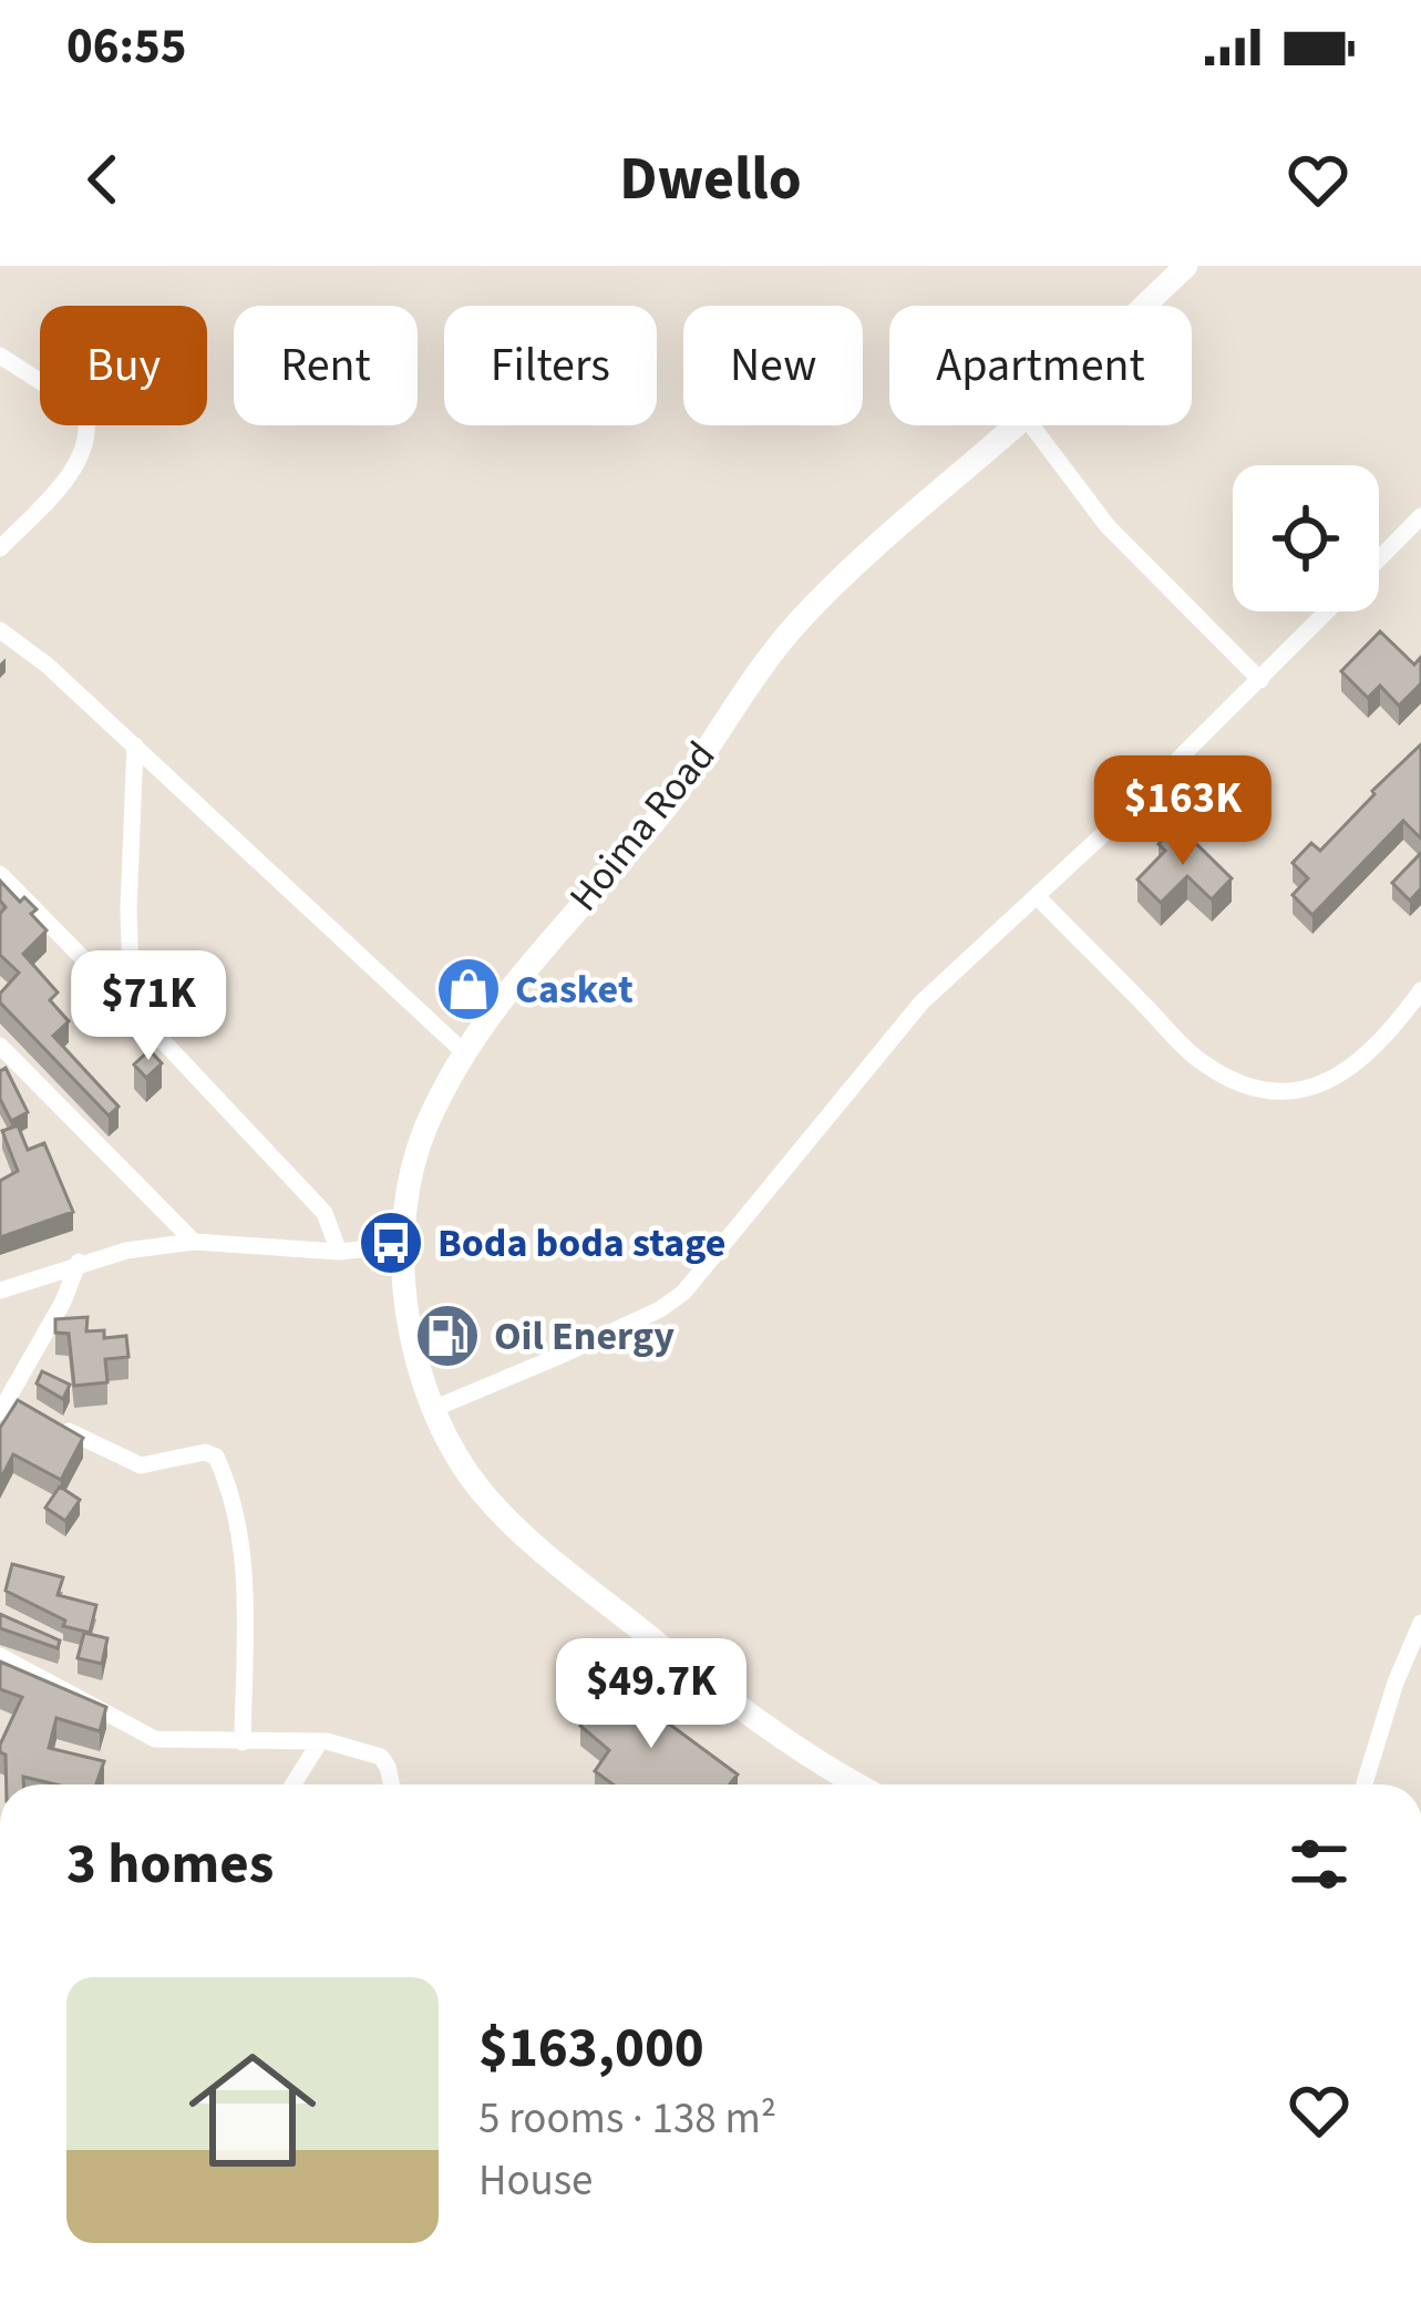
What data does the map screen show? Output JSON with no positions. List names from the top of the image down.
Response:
{
  "streets": {
    "main road": ["Hoima Road"]
  },
  "places": {
    "shop": ["Casket"],
    "bus stop": ["Boda boda stage"],
    "fuel station": ["Oil Energy"]
  },
  "page": {
    "status": "06:55",
    "header": "Dwello",
    "chip": [
      "Buy",
      "Rent",
      "Filters",
      "New",
      "Apartment"
    ],
    "price": ["$163K", "$71K", "$49.7K"],
    "heading": "3 homes",
    "list": [
      {
        "name": "$163,000",
        "note": "5 rooms · 138 m² · House"
      }
    ]
  }
}
